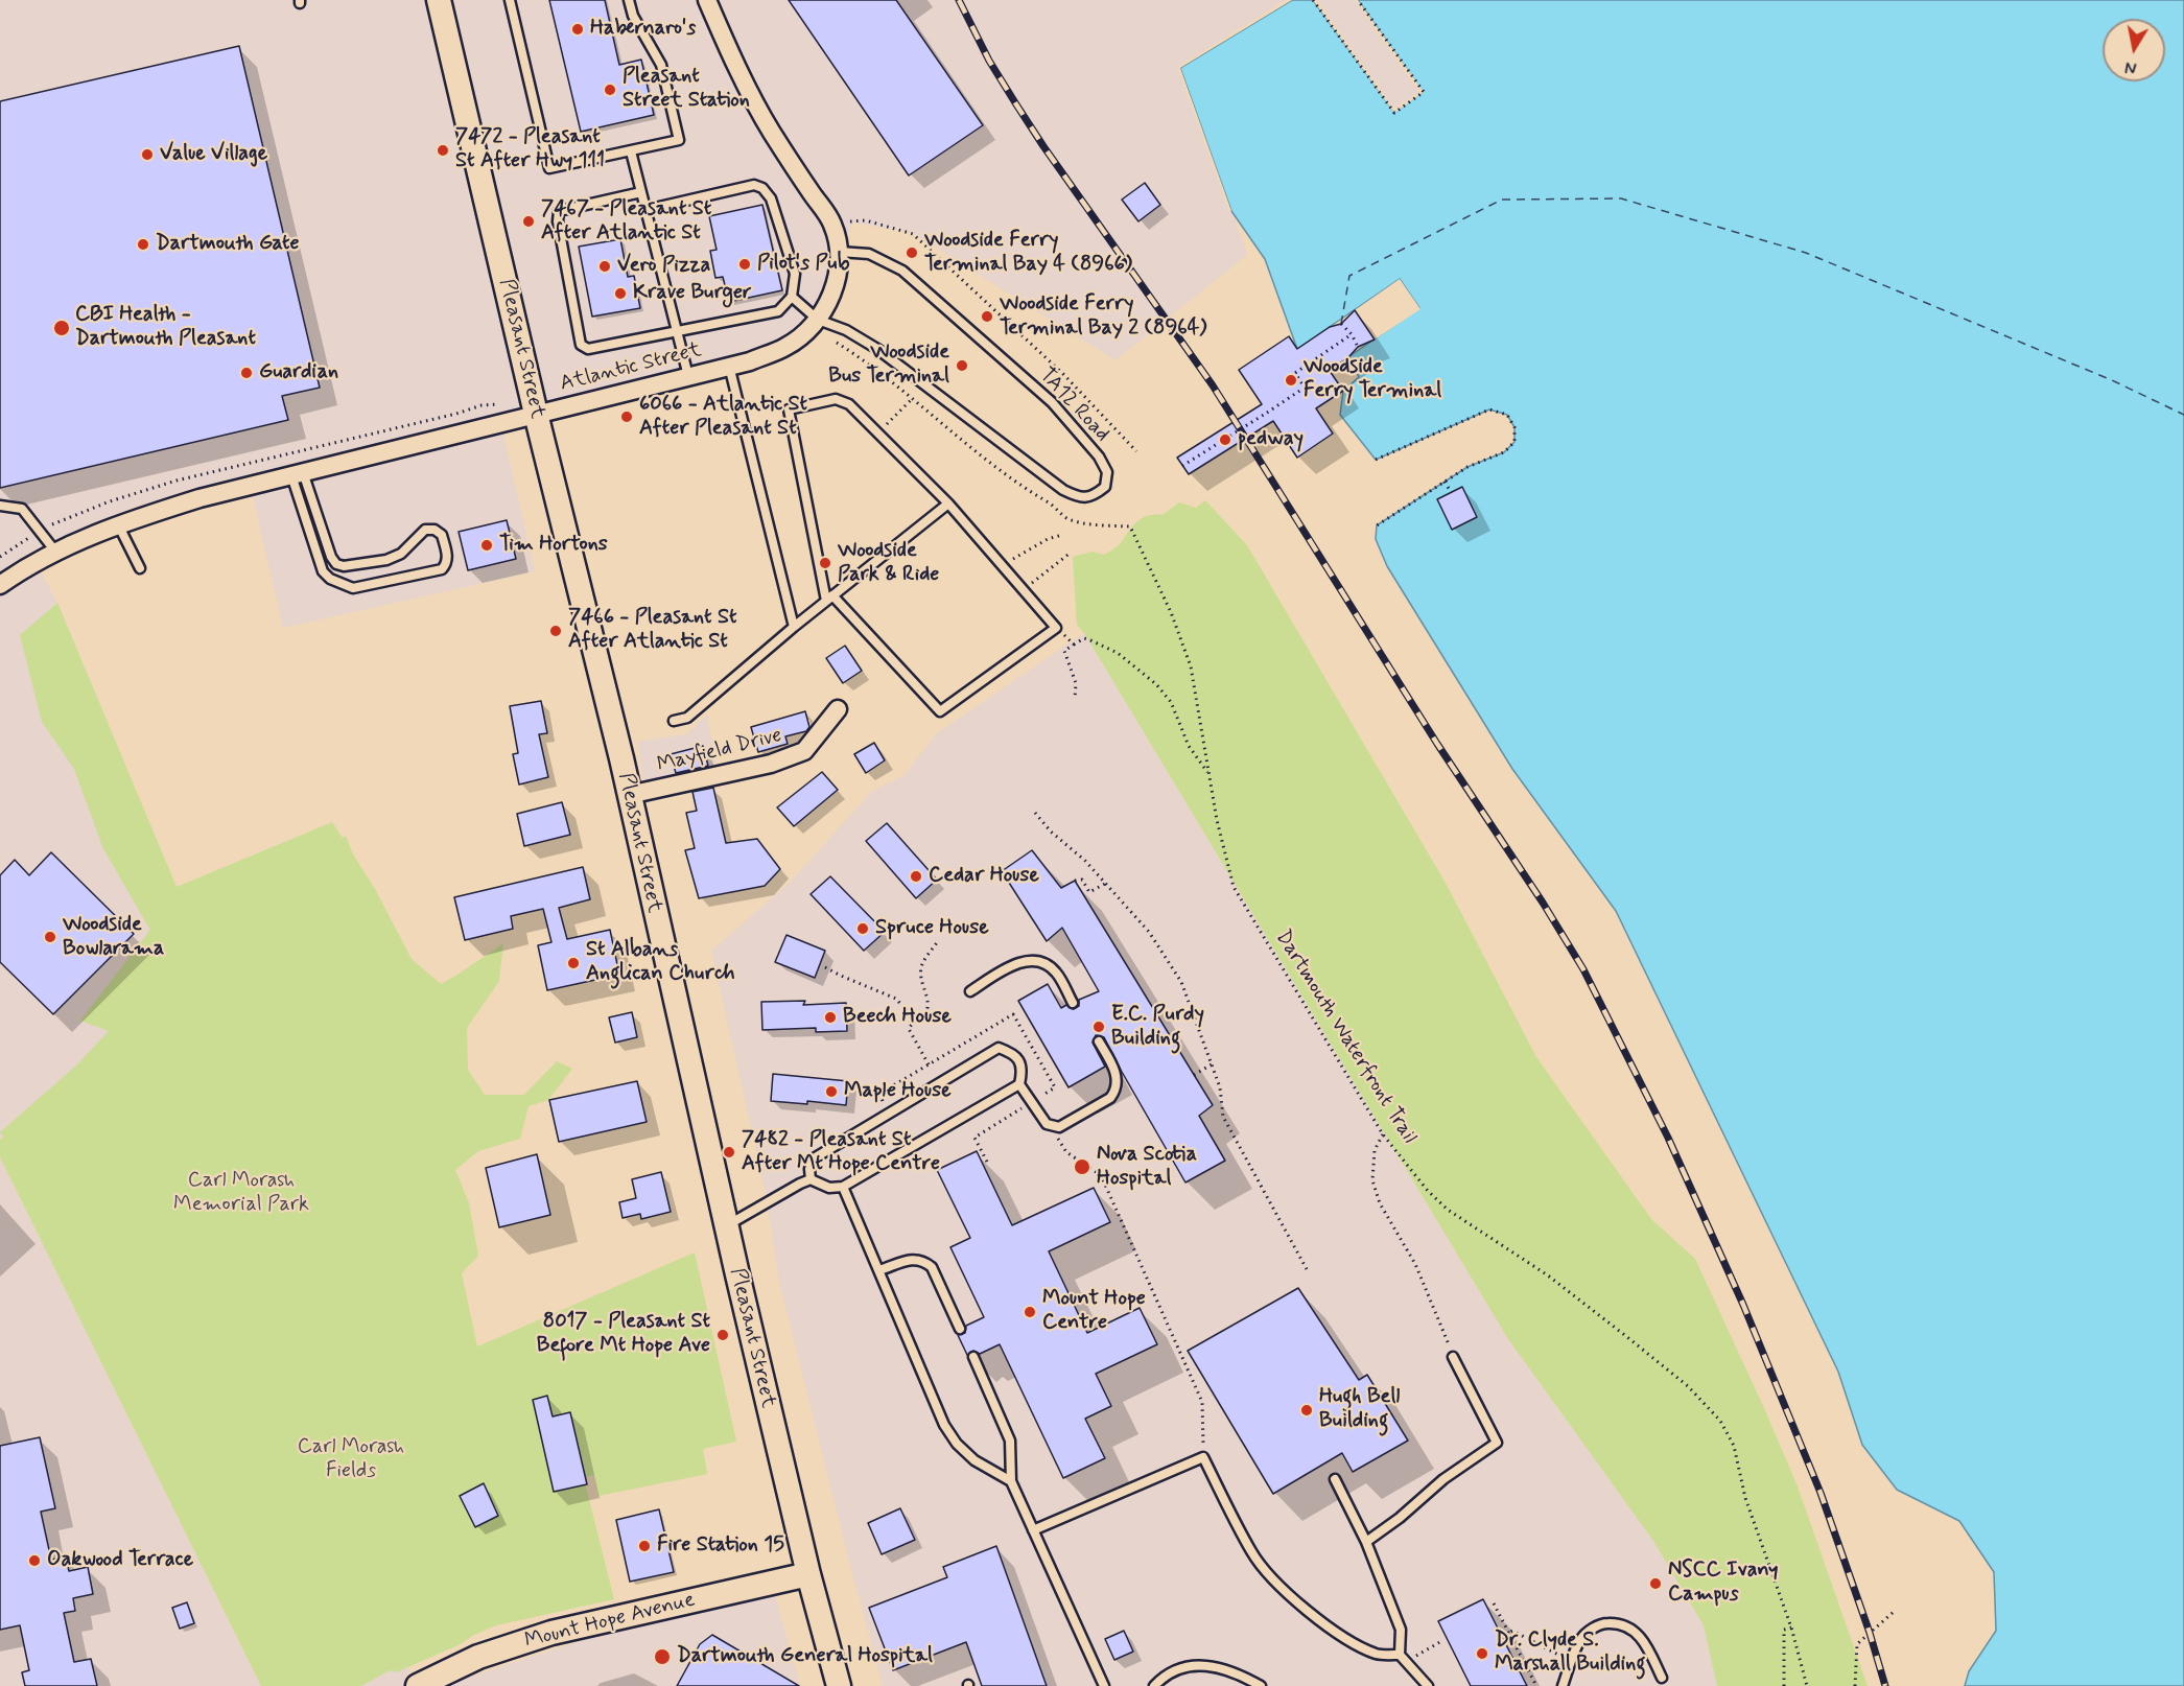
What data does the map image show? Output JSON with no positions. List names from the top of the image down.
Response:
{
  "streets": {
    "main road": ["Pleasant Street", "Mount Hope Avenue"],
    "street": ["Atlantic Street", "Mayfield Drive"],
    "lane": ["TA12 Road"],
    "path": ["Dartmouth Waterfront Trail"]
  },
  "crossings": [
    ["Pleasant Street", "Atlantic Street"],
    ["Pleasant Street", "Mayfield Drive"],
    ["Pleasant Street", "Mount Hope Avenue"],
    ["Atlantic Street", "TA12 Road"]
  ],
  "parks": ["Carl Morash Memorial Park", "Carl Morash Fields"],
  "places": [
    "Habernaro's",
    "Pleasant Street Station",
    "7472 - Pleasant St After Hwy 111",
    "Value Village",
    "7467 - Pleasant St After Atlantic St",
    "Dartmouth Gate",
    "Woodside Ferry Terminal Bay 4 (8966)",
    "Pilot's Pub",
    "Vero Pizza",
    "Krave Burger",
    "Woodside Ferry Terminal Bay 2 (8964)",
    "CBI Health - Dartmouth Pleasant",
    "Woodside Bus Terminal",
    "Guardian",
    "Woodside Ferry Terminal",
    "6066 - Atlantic St After Pleasant St",
    "pedway",
    "Tim Hortons",
    "Woodside Park & Ride",
    "7466 - Pleasant St After Atlantic St",
    "Cedar House",
    "Spruce House",
    "Woodside Bowlarama",
    "St Albans Anglican Church",
    "Beech House",
    "E.C. Purdy Building",
    "Maple House",
    "7482 - Pleasant St After Mt Hope Centre",
    "Nova Scotia Hospital",
    "Mount Hope Centre",
    "8017 - Pleasant St Before Mt Hope Ave",
    "Hugh Bell Building",
    "Fire Station 15",
    "Oakwood Terrace",
    "NSCC Ivany Campus",
    "Dr. Clyde S. Marshall Building",
    "Dartmouth General Hospital"
  ],
  "north": "bottom"
}
